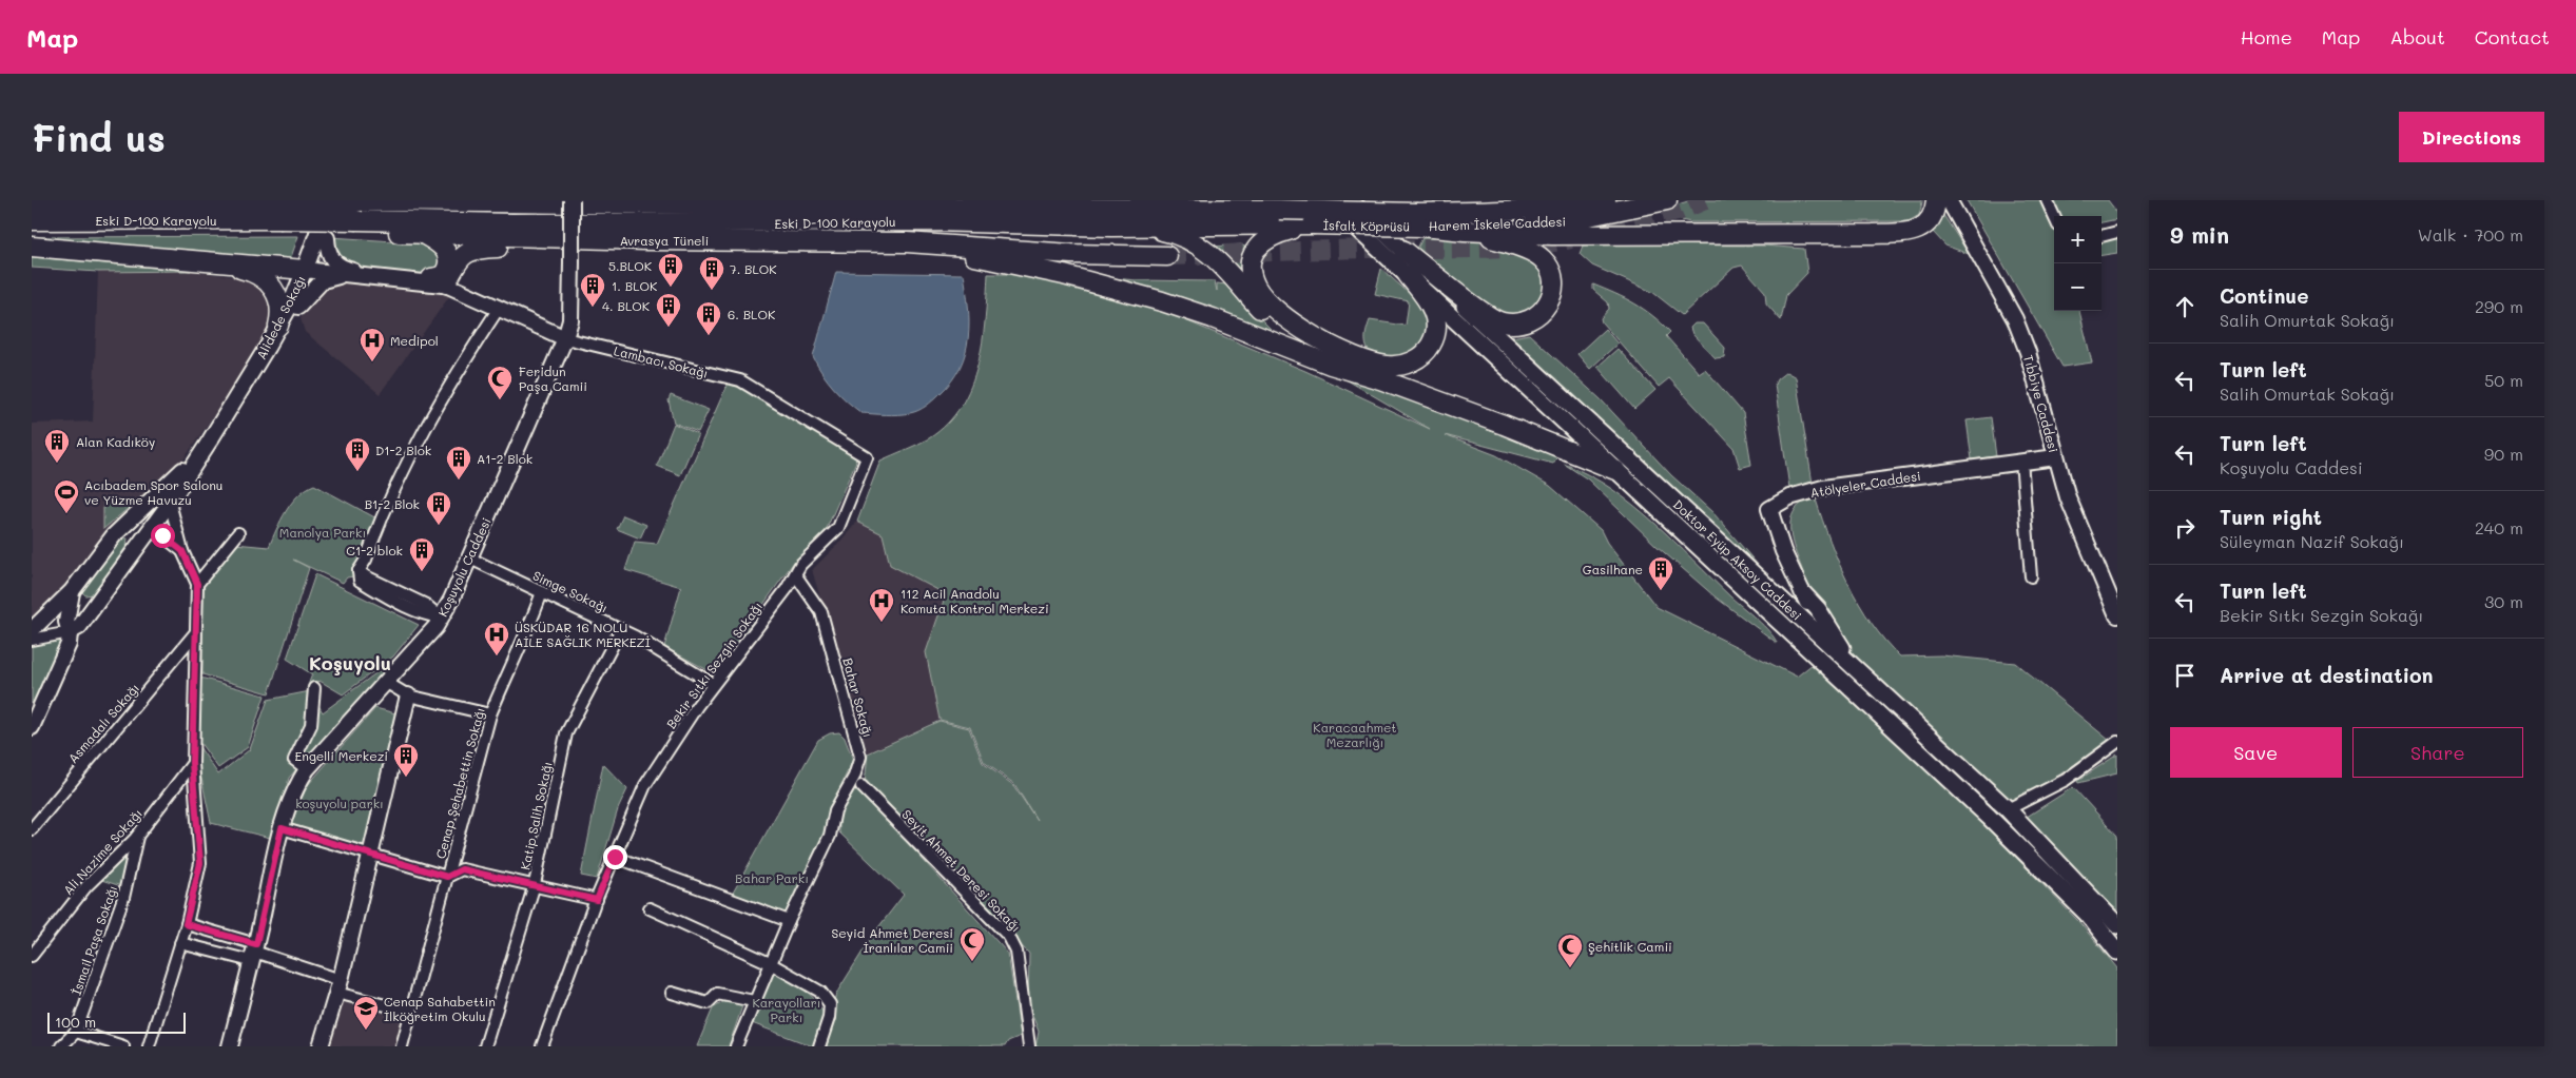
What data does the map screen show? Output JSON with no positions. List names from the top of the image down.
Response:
{
  "streets": {
    "highway": [
      "Eski D-100 Karayolu",
      "Harem İskele Caddesi",
      "İsfalt Köprüsü",
      "Avrasya Tüneli"
    ],
    "main road": ["Doktor Eyüp Aksoy Caddesi"],
    "street": [
      "Alidede Sokağı",
      "Lambacı Sokağı",
      "Tıbbiye Caddesi",
      "Atölyeler Caddesi",
      "Koşuyolu Caddesi",
      "Simge Sokağı",
      "Bekir Sıtkı Sezgin Sokağı",
      "Bahar Sokağı",
      "Asmadalı Sokağı",
      "Cenap Şehabettin Sokağı",
      "Katip Salih Sokağı",
      "Ali Nazime Sokağı",
      "Seyit Ahmet Deresi Sokağı",
      "İsmail Paşa Sokağı"
    ]
  },
  "crossings": [
    ["Eski D-100 Karayolu", "İsfalt Köprüsü"],
    ["Eski D-100 Karayolu", "Avrasya Tüneli"],
    ["Harem İskele Caddesi", "İsfalt Köprüsü"],
    ["Alidede Sokağı", "Lambacı Sokağı"],
    ["Lambacı Sokağı", "Koşuyolu Caddesi"],
    ["Lambacı Sokağı", "Bekir Sıtkı Sezgin Sokağı"],
    ["Tıbbiye Caddesi", "Atölyeler Caddesi"],
    ["Atölyeler Caddesi", "Doktor Eyüp Aksoy Caddesi"],
    ["Koşuyolu Caddesi", "Simge Sokağı"],
    ["Simge Sokağı", "Bekir Sıtkı Sezgin Sokağı"],
    ["Simge Sokağı", "Cenap Şehabettin Sokağı"],
    ["Simge Sokağı", "Katip Salih Sokağı"],
    ["Bekir Sıtkı Sezgin Sokağı", "Bahar Sokağı"],
    ["Ali Nazime Sokağı", "İsmail Paşa Sokağı"]
  ],
  "districts": ["Koşuyolu"],
  "parks": [
    "Manolya Parkı",
    "Karacaahmet Mezarlığı",
    "koşuyolu parkı",
    "Bahar Parkı",
    "Karayolları Parkı"
  ],
  "places": {
    "building": [
      "5.BLOK",
      "7. BLOK",
      "1. BLOK",
      "4. BLOK",
      "6. BLOK",
      "Alan Kadıköy",
      "D1-2 Blok",
      "A1-2 Blok",
      "B1-2 Blok",
      "C1-2 blok",
      "Gasilhane",
      "Engelli Merkezi"
    ],
    "hospital": ["Medipol", "112 Acil Anadolu Komuta Kontrol Merkezi", "ÜSKÜDAR 16 NOLU AİLE SAĞLIK MERKEZİ"],
    "mosque": ["Feridun Paşa Camii", "Seyid Ahmet Deresi İranlılar Camii", "Şehitlik Camii"],
    "sports": ["Acıbadem Spor Salonu ve Yüzme Havuzu"],
    "school or university": ["Cenap Sahabettin İlköğretim Okulu"]
  },
  "scale_bar": "100 m",
  "page": {
    "header": "Map",
    "nav": [
      "Home",
      "Map",
      "About",
      "Contact"
    ],
    "buttons": [
      "Directions",
      ["Save", "Share"]
    ],
    "title": "Find us",
    "heading": ["9 min", "Walk · 700 m"],
    "map_buttons": ["+", "−"],
    "list": [
      ["Continue", "Salih Omurtak Sokağı", "290 m"],
      ["Turn left", "Salih Omurtak Sokağı", "50 m"],
      ["Turn left", "Koşuyolu Caddesi", "90 m"],
      ["Turn right", "Süleyman Nazif Sokağı", "240 m"],
      ["Turn left", "Bekir Sıtkı Sezgin Sokağı", "30 m"],
      "Arrive at destination"
    ],
    "scale": "100 m"
  }
}
